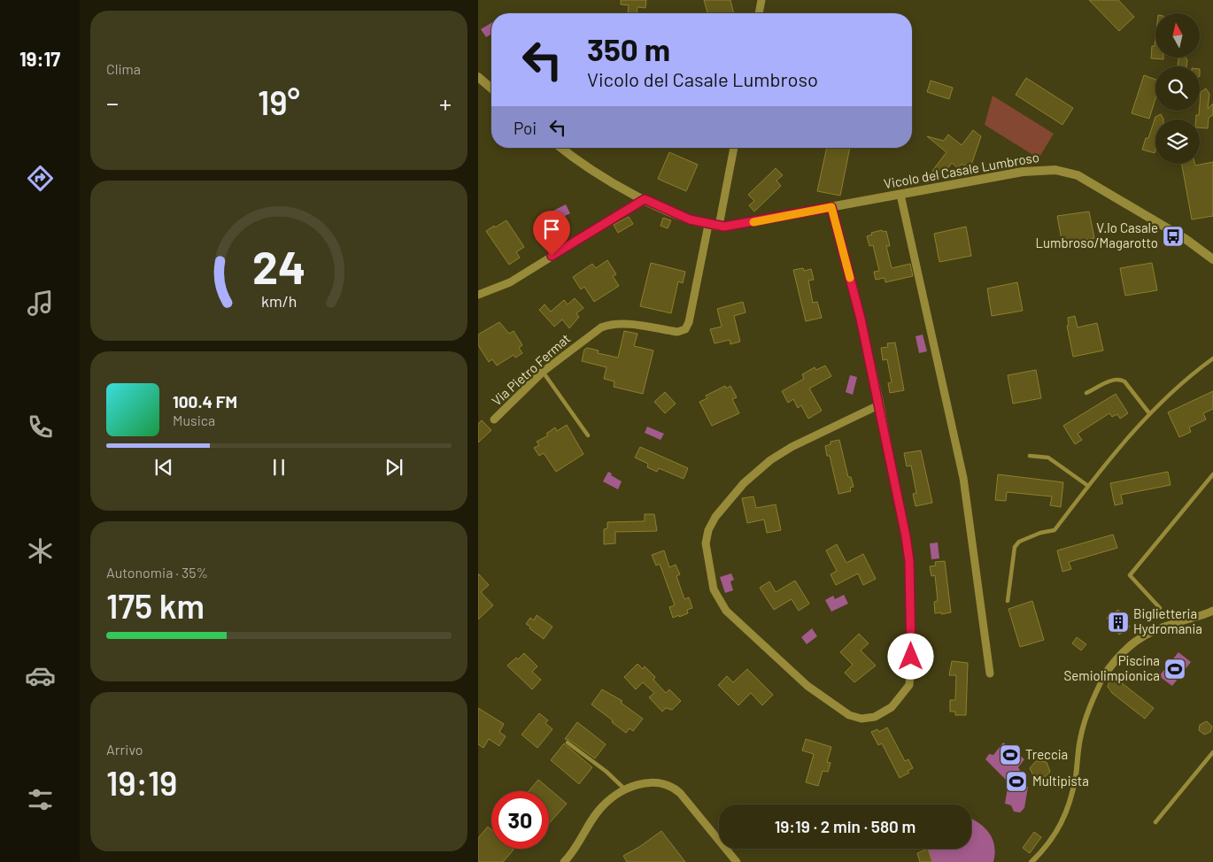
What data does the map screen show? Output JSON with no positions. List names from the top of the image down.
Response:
{
  "streets": {
    "street": ["Vicolo del Casale Lumbroso", "Via Pietro Fermat"]
  },
  "crossings": [
    ["Vicolo del Casale Lumbroso", "Via Pietro Fermat"]
  ],
  "places": {
    "bus stop": ["V.lo Casale Lumbroso/Magarotto"],
    "building": ["Biglietteria Hydromania"],
    "sports": ["Piscina Semiolimpionica", "Treccia", "Multipista"]
  },
  "north": "top",
  "page": {
    "tabs": "19:17",
    "tile": [
      "Clima",
      ["Autonomia · 35%", "175 km"],
      ["Arrivo", "19:19"]
    ],
    "turn": ["350 m", "Vicolo del Casale Lumbroso"],
    "heat": ["−", "19°", "+"],
    "then": "Poi",
    "song": ["100.4 FM", "Musica"],
    "limit": "30",
    "trip": "19:19 · 2 min · 580 m",
    "gauge": ["24", "km/h"]
  }
}
